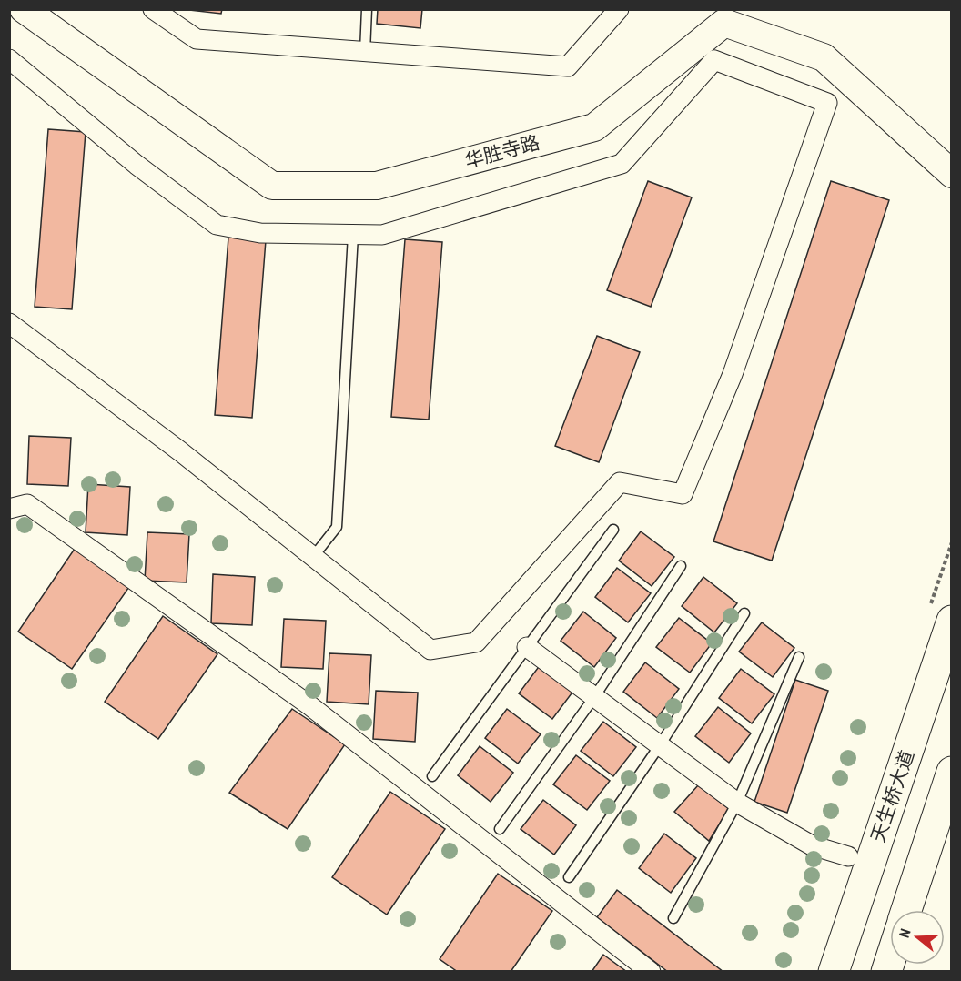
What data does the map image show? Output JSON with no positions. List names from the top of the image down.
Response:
{
  "streets": {
    "main road": ["天生桥大道"],
    "street": ["华胜寺路"]
  },
  "north": "left"
}
